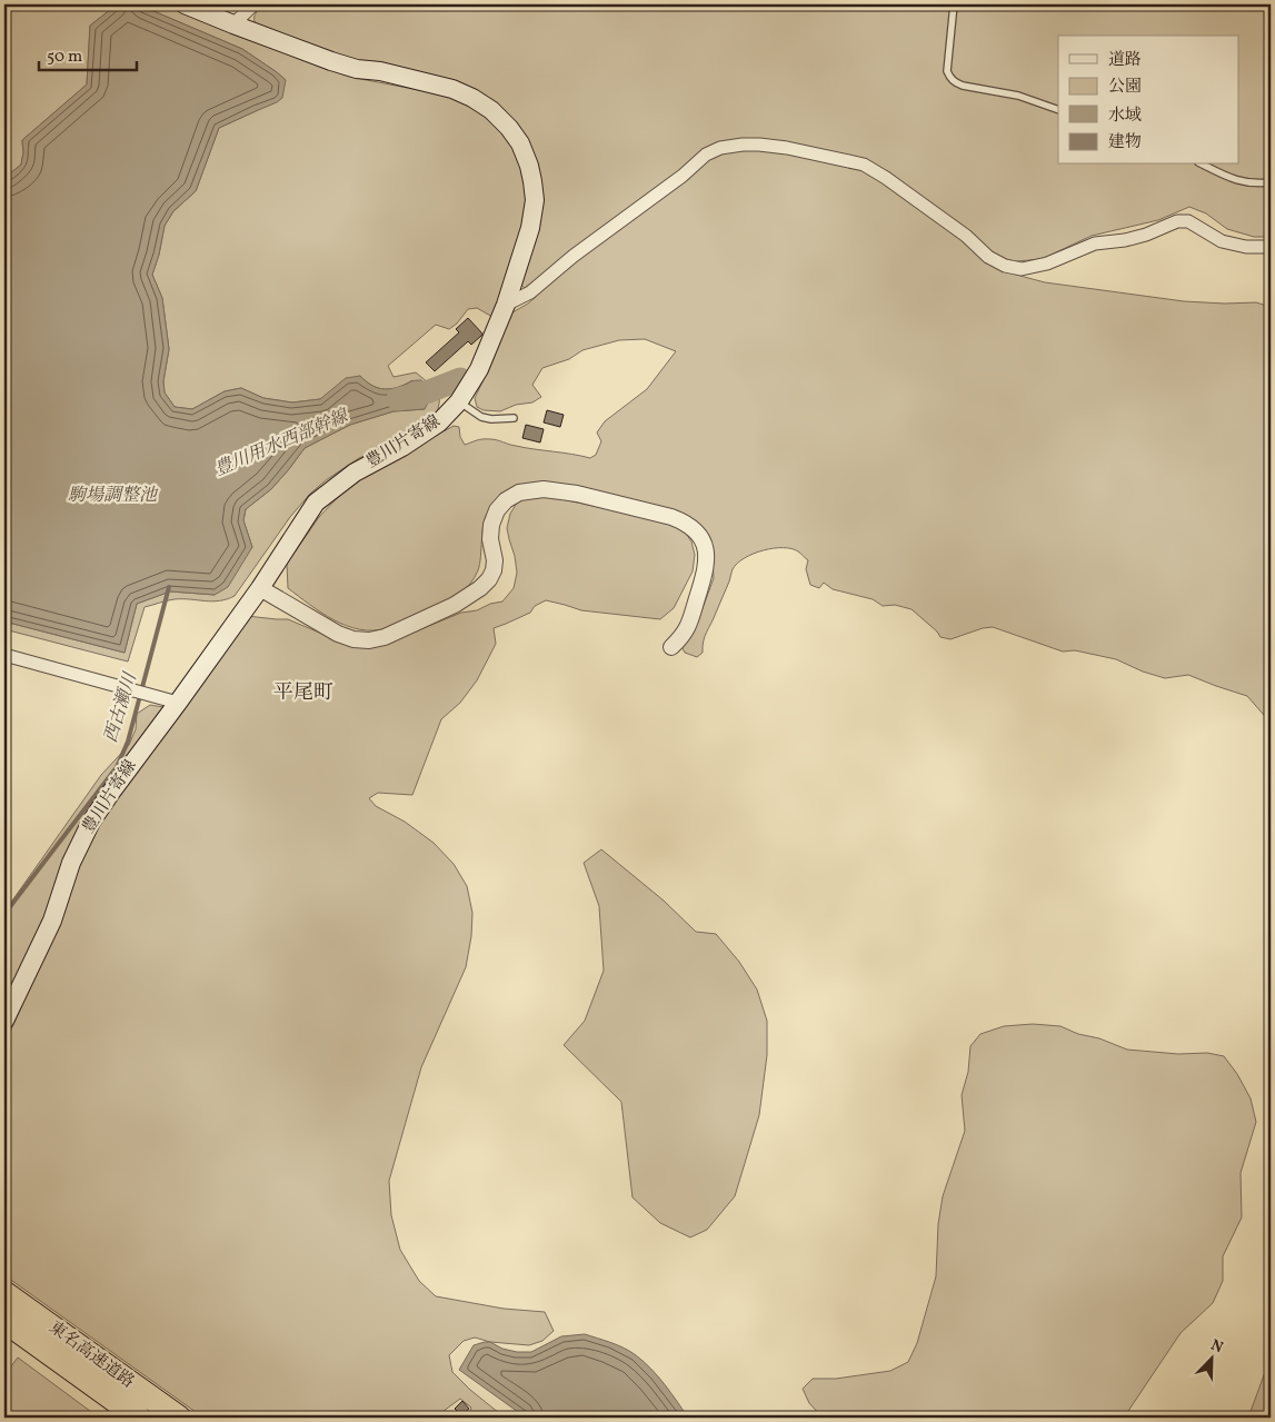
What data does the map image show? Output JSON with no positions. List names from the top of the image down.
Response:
{
  "streets": {
    "highway": ["東名高速道路"],
    "main road": ["豊川片寄線"]
  },
  "districts": ["平尾町"],
  "water": ["豊川用水西部幹線", "駒場調整池", "西古瀬川"],
  "legend": [
    "道路",
    "公園",
    "水域",
    "建物"
  ],
  "scale_bar": "50 m",
  "north": "top right"
}
